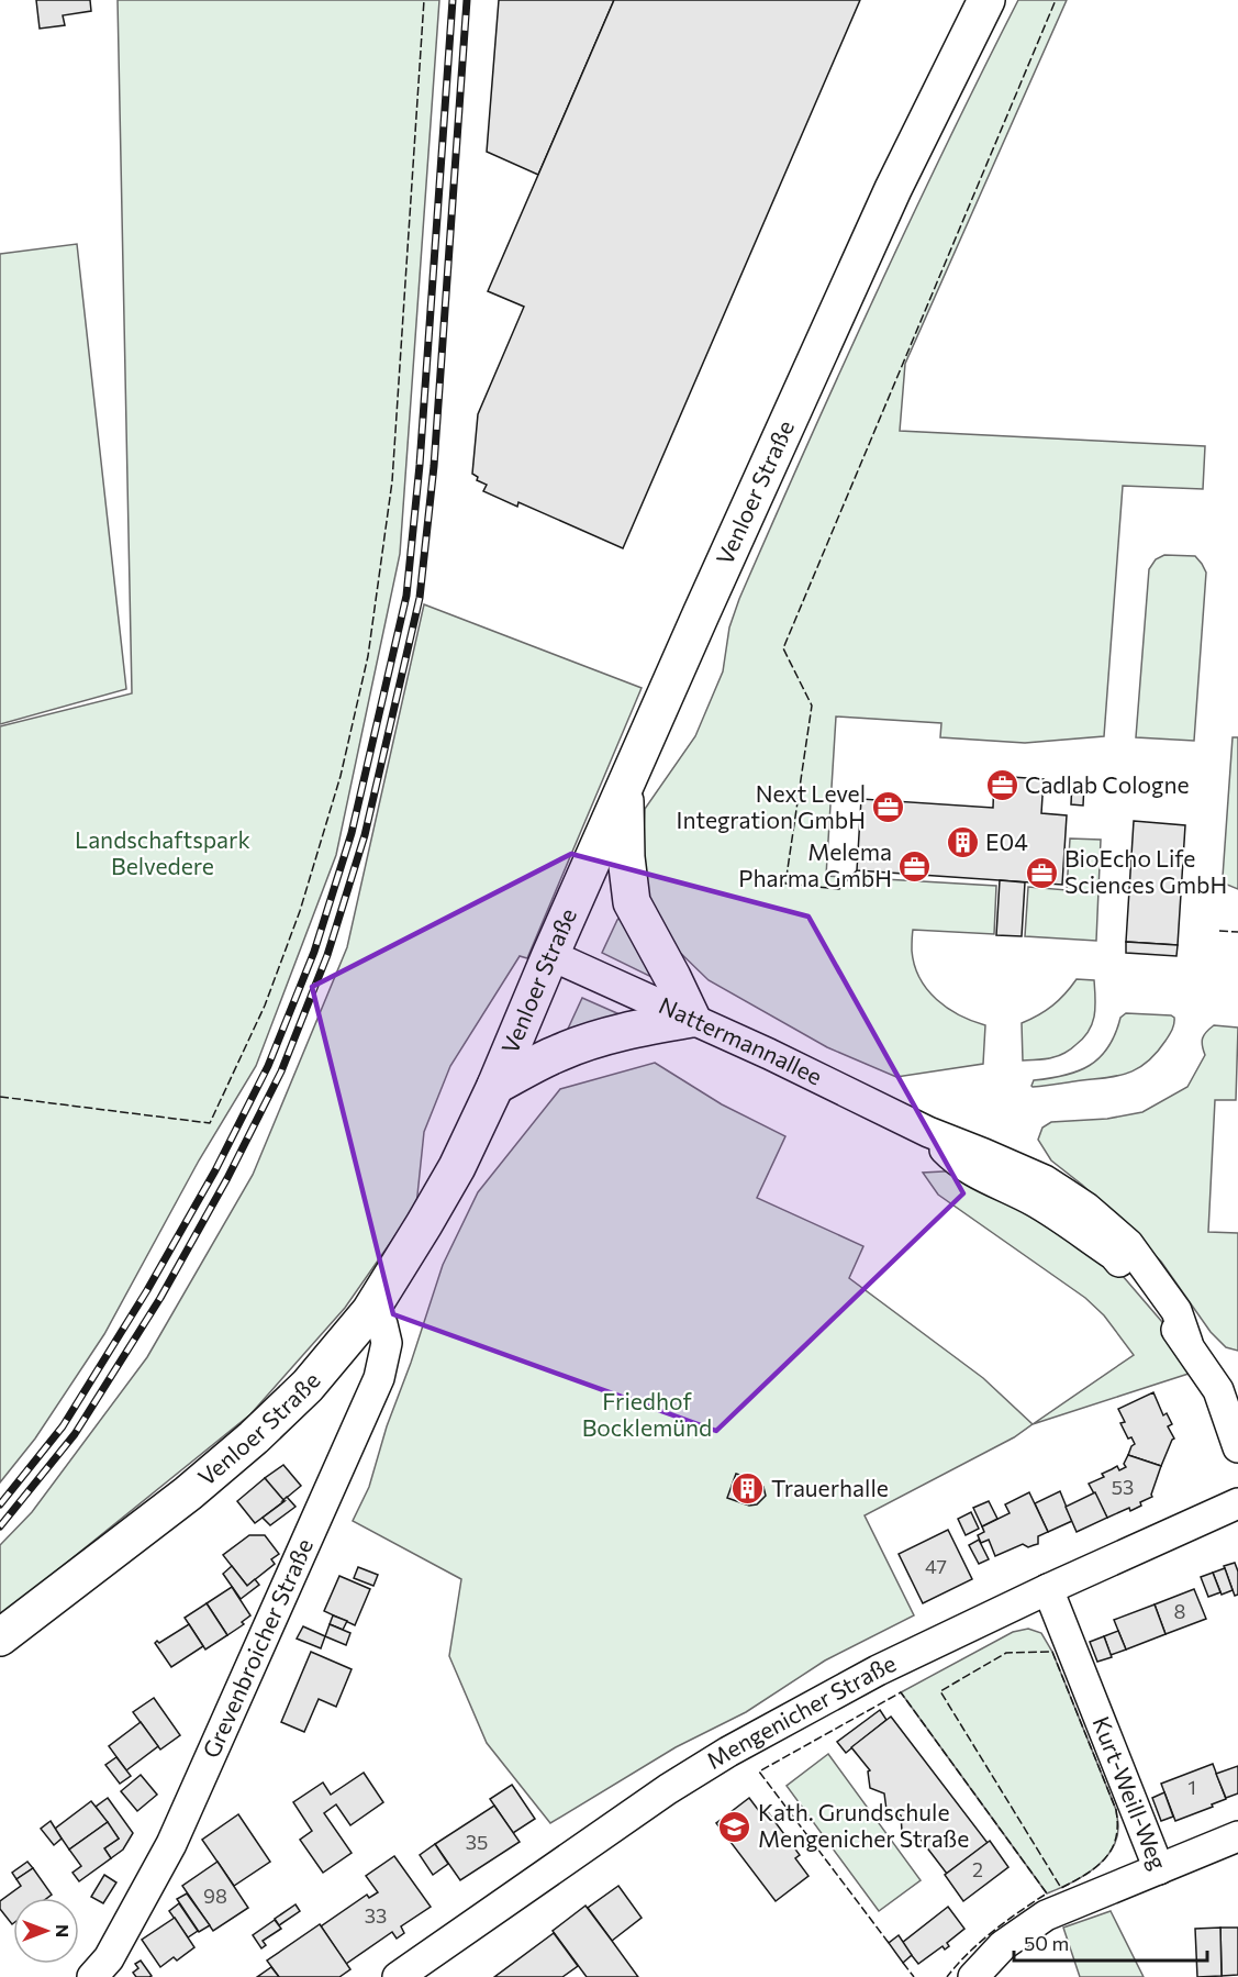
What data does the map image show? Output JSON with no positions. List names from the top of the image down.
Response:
{
  "streets": {
    "main road": ["Venloer Straße"],
    "street": [
      "Nattermannallee",
      "Grevenbroicher Straße",
      "Mengenicher Straße",
      "Kurt-Weill-Weg"
    ]
  },
  "crossings": [
    ["Venloer Straße", "Nattermannallee"],
    ["Venloer Straße", "Grevenbroicher Straße"],
    ["Mengenicher Straße", "Kurt-Weill-Weg"]
  ],
  "parks": ["Landschaftspark Belvedere", "Friedhof Bocklemünd"],
  "places": {
    "office": [
      "Cadlab Cologne",
      "Next Level Integration GmbH",
      "Melema Pharma GmbH",
      "BioEcho Life Sciences GmbH"
    ],
    "building": ["E04", "Trauerhalle"],
    "school or university": ["Kath. Grundschule Mengenicher Straße"]
  },
  "house_numbers": [
    "53",
    "47",
    "8",
    "1",
    "35",
    "2",
    "98",
    "33"
  ],
  "scale_bar": "50 m",
  "north": "right"
}
